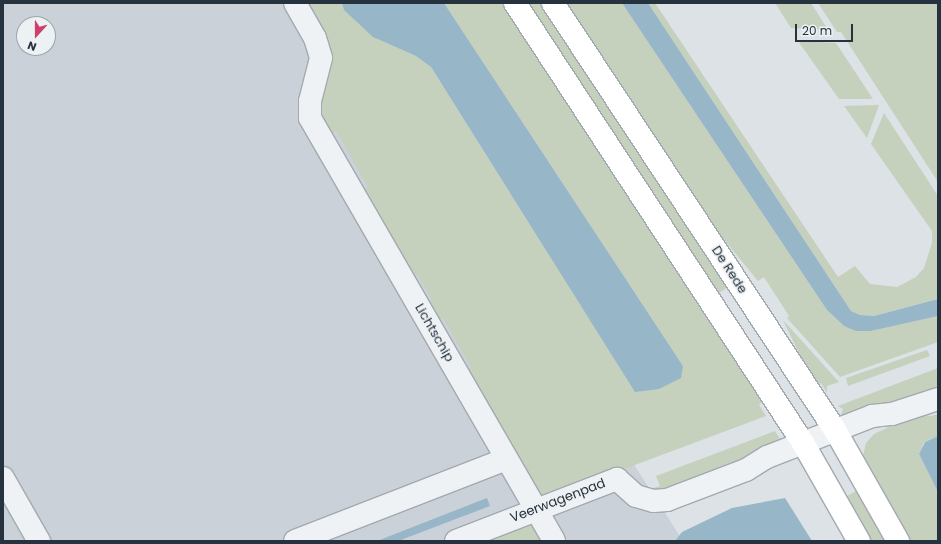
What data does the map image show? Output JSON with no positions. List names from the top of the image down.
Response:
{
  "streets": {
    "main road": ["De Rede"],
    "street": ["Lichtschip", "Veerwagenpad"]
  },
  "crossings": [
    ["De Rede", "Veerwagenpad"],
    ["Lichtschip", "Veerwagenpad"]
  ],
  "scale_bar": "20 m",
  "north": "bottom"
}
